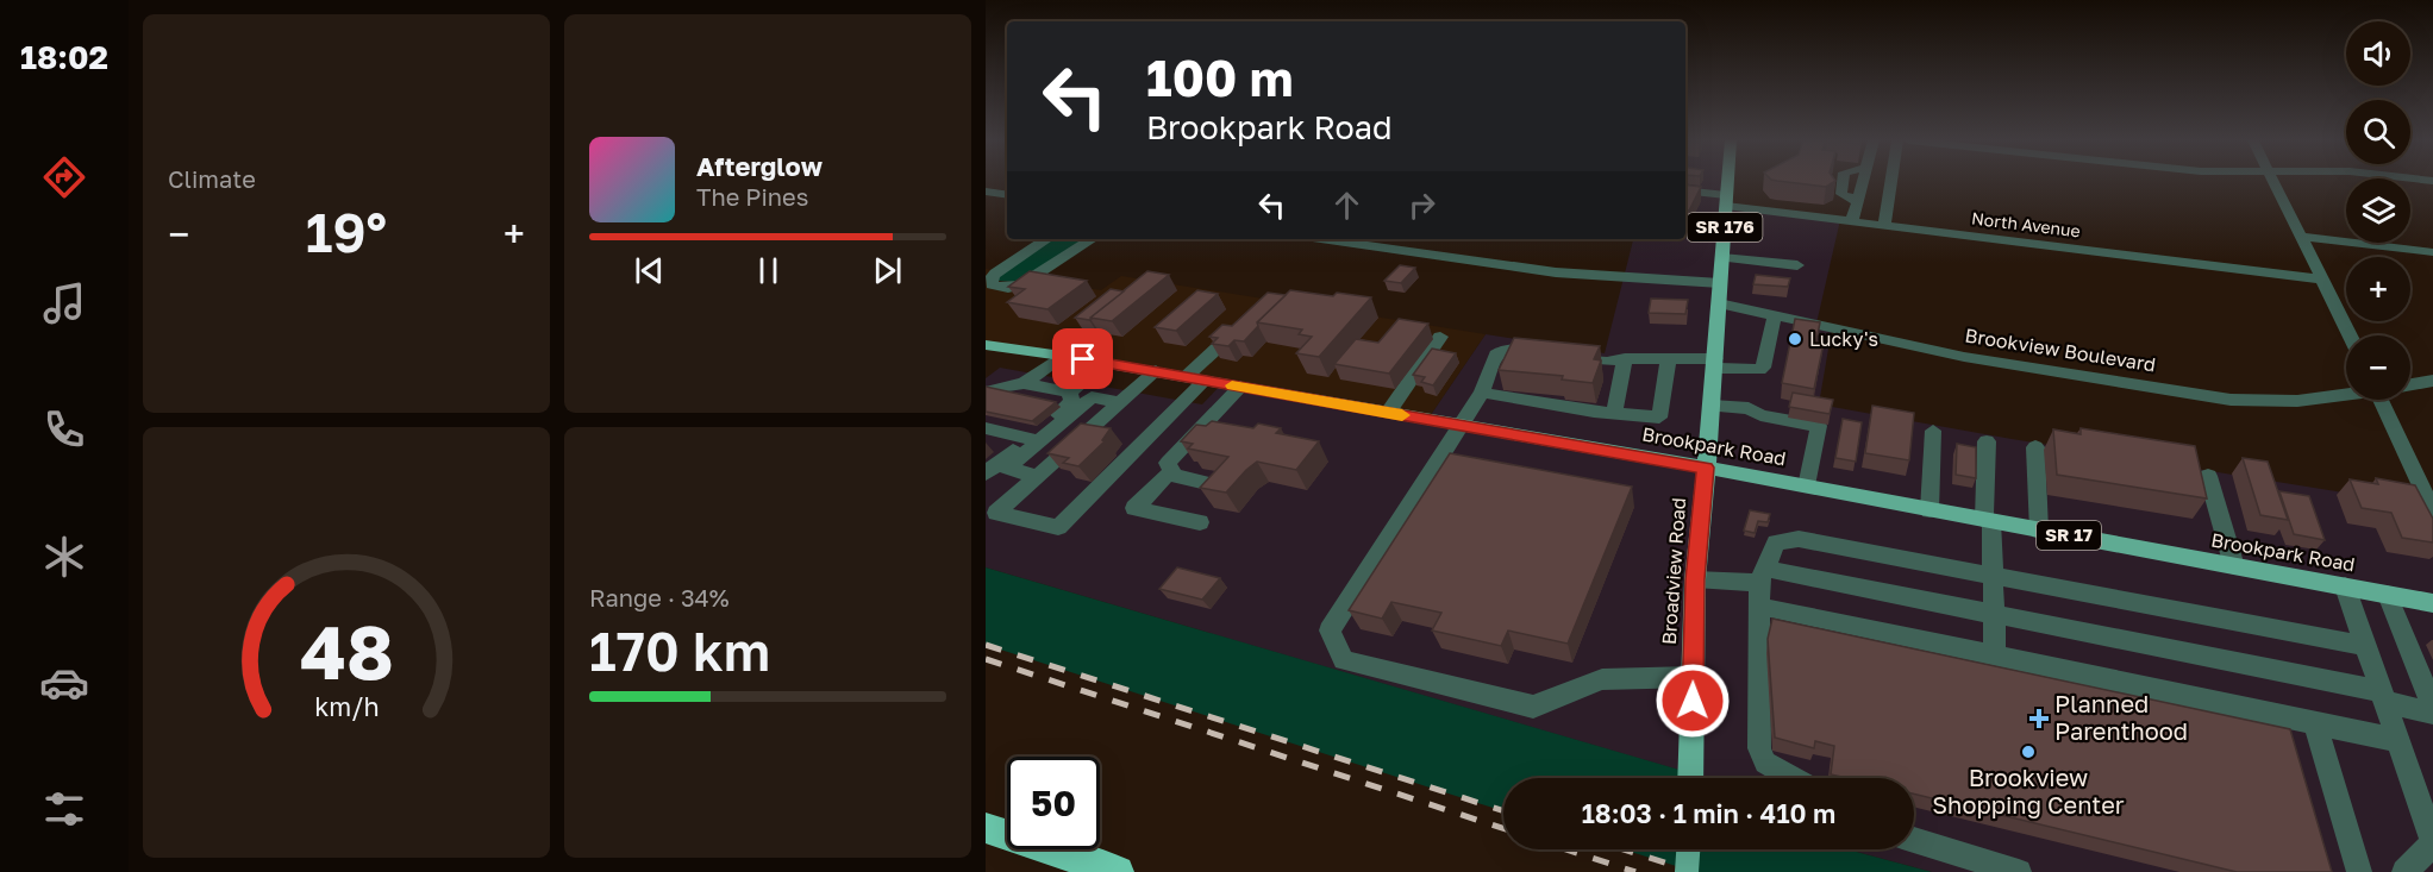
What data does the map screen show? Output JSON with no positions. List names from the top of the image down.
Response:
{
  "streets": {
    "main road": [
      "SR 176",
      "Brookpark Road",
      "SR 17",
      "Broadview Road"
    ],
    "street": ["North Avenue", "Brookview Boulevard"]
  },
  "crossings": [
    ["North Avenue", "Broadview Road"],
    ["Brookview Boulevard", "Broadview Road"],
    ["Brookpark Road", "Broadview Road"]
  ],
  "places": {
    "other": ["Lucky's", "Brookview Shopping Center"],
    "health": ["Planned Parenthood"]
  },
  "page": {
    "tabs": "18:02",
    "tile": [
      "Climate",
      ["Range · 34%", "170 km"]
    ],
    "map_buttons": ["+", "−"],
    "turn": ["100 m", "Brookpark Road"],
    "song": ["Afterglow", "The Pines"],
    "heat": ["−", "19°", "+"],
    "limit": "50",
    "trip": "18:03 · 1 min · 410 m",
    "gauge": ["48", "km/h"]
  }
}
